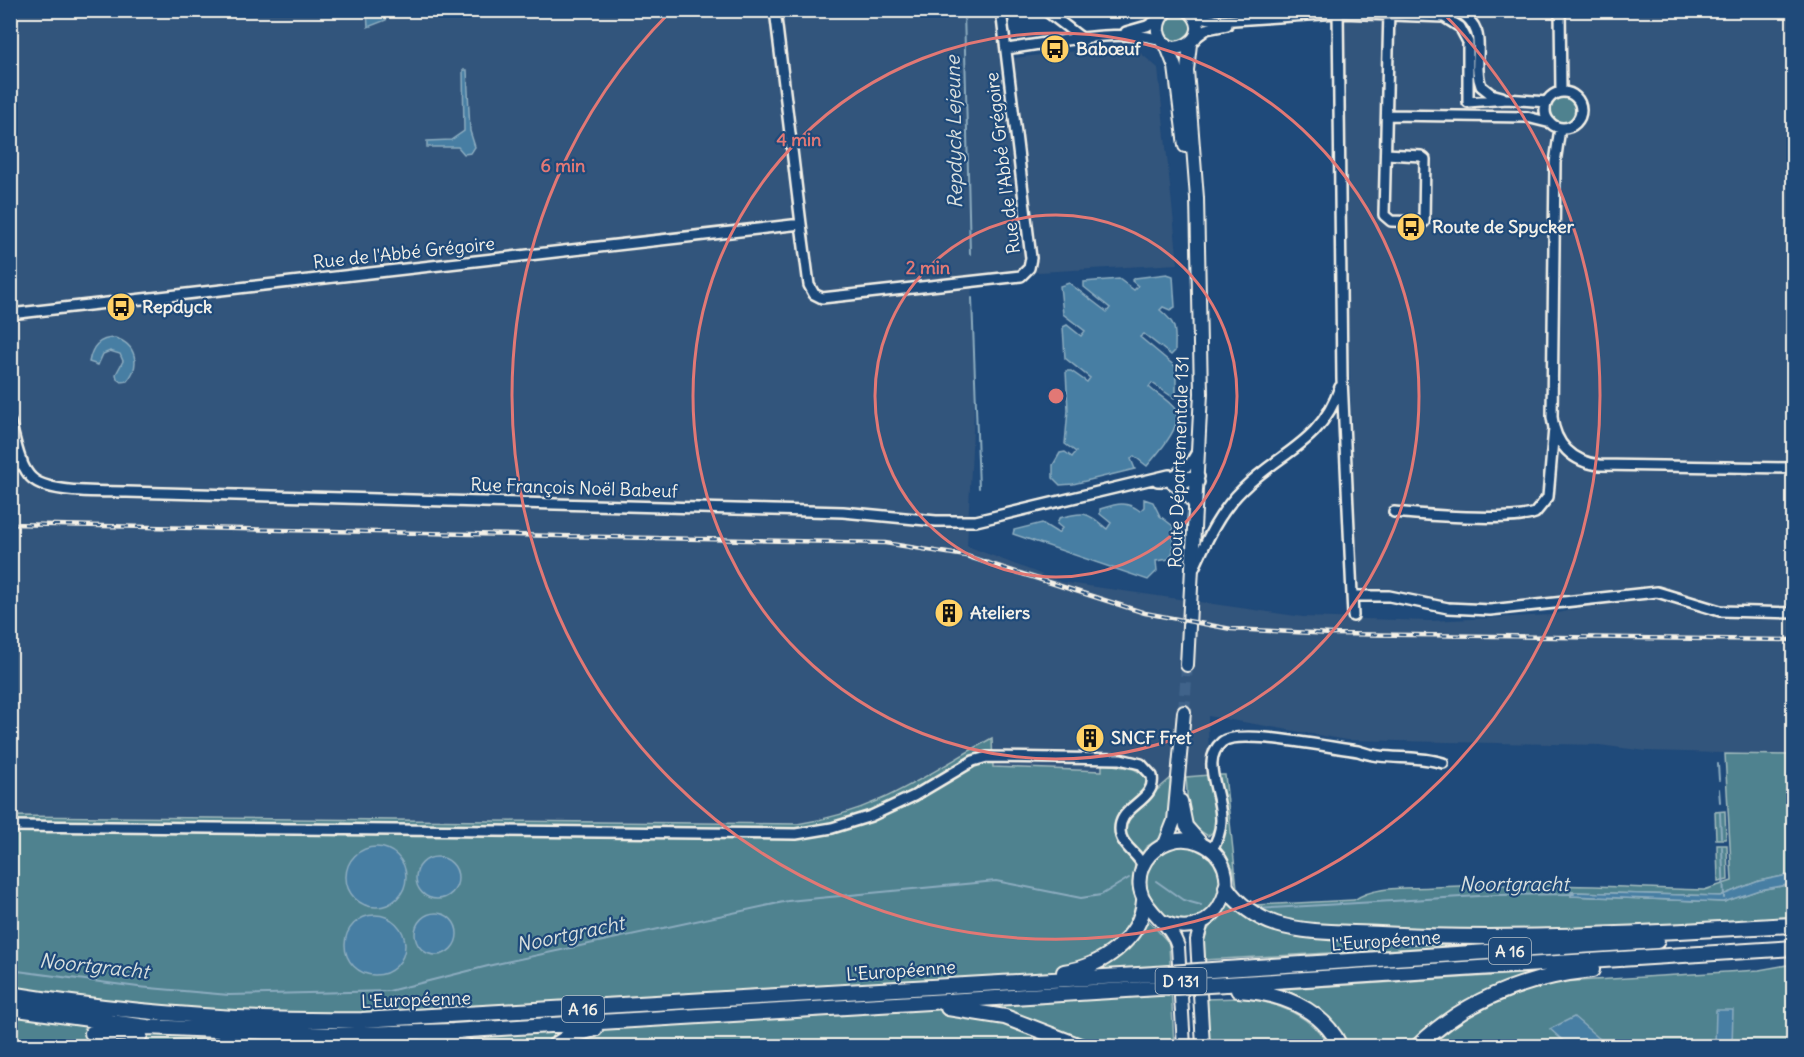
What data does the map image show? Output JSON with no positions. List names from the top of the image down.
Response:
{
  "streets": {
    "highway": ["L'Européenne", "A 16"],
    "main road": ["Route Départementale 131", "D 131"],
    "street": ["Rue de l'Abbé Grégoire", "Rue François Noël Babeuf"]
  },
  "crossings": [
    ["Rue de l'Abbé Grégoire", "Route Départementale 131"],
    ["Route Départementale 131", "Rue François Noël Babeuf"]
  ],
  "water": ["Repdyck Lejeune", "Noortgracht"],
  "places": {
    "bus stop": ["Babœuf", "Route de Spycker", "Repdyck"],
    "building": ["Ateliers", "SNCF Fret"]
  },
  "rings": ["4 min", "6 min", "2 min"]
}
